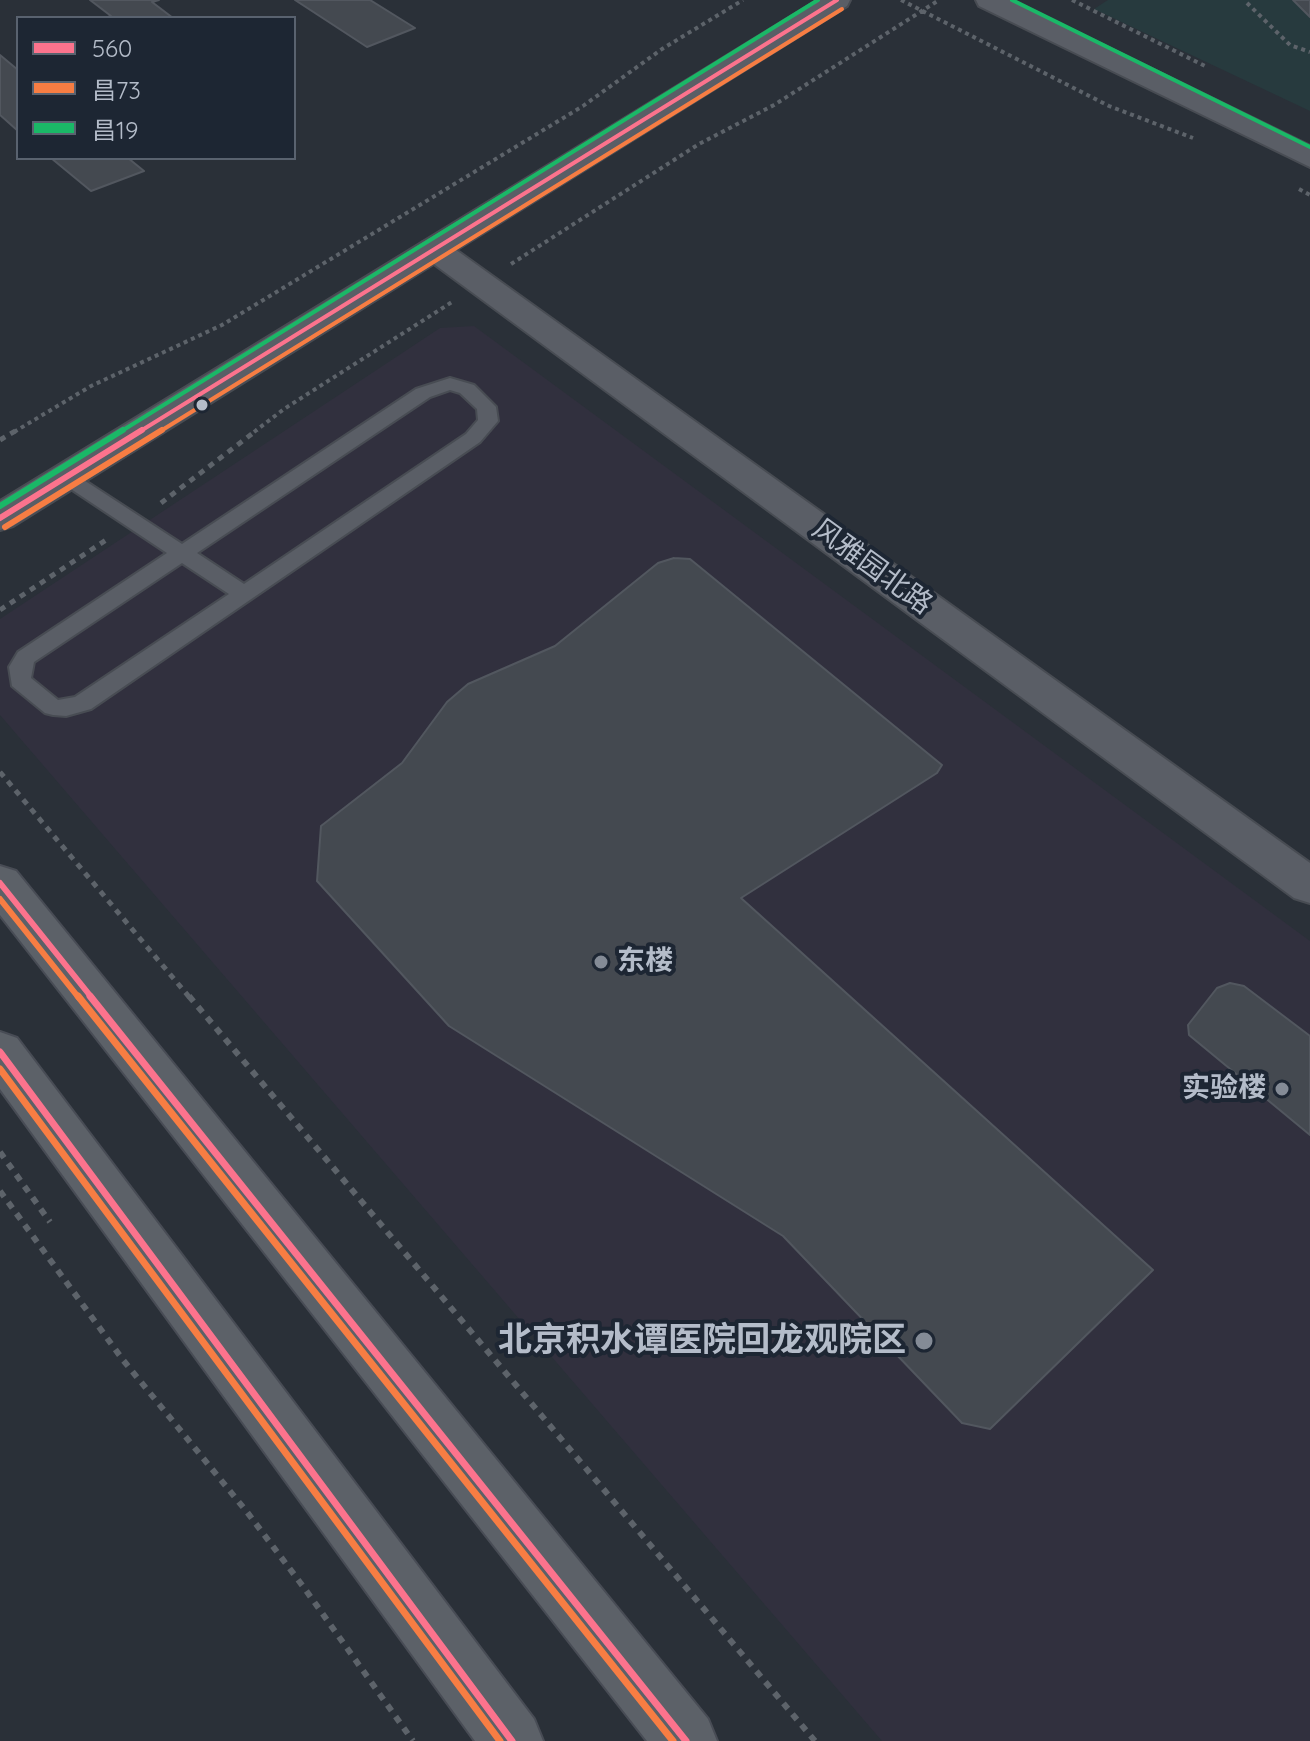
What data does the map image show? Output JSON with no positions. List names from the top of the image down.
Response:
{
  "streets": {
    "street": ["风雅园北路"]
  },
  "places": ["东楼", "实验楼", "北京积水谭医院回龙观院区"],
  "lines": ["transit line 560", "transit line 昌19", "transit line 昌73"],
  "legend": ["560", "昌73", "昌19"]
}
